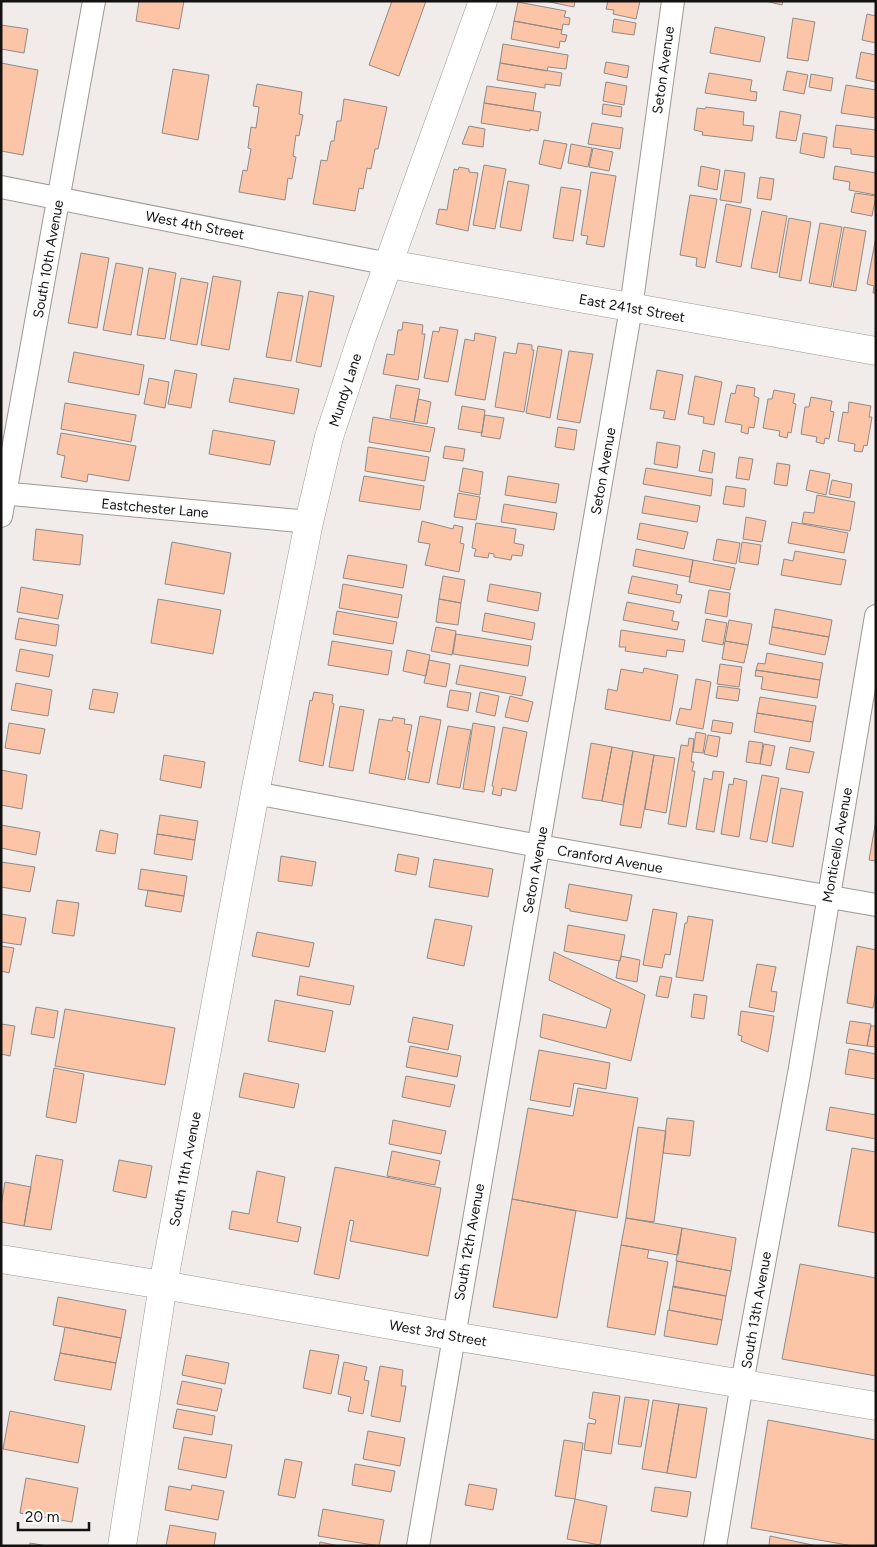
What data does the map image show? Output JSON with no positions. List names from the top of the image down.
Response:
{
  "streets": {
    "street": [
      "Seton Avenue",
      "West 4th Street",
      "South 10th Avenue",
      "East 241st Street",
      "Mundy Lane",
      "Eastchester Lane",
      "Monticello Avenue",
      "Cranford Avenue",
      "South 11th Avenue",
      "South 12th Avenue",
      "South 13th Avenue",
      "West 3rd Street"
    ]
  },
  "crossings": [
    ["Seton Avenue", "East 241st Street"],
    ["Seton Avenue", "Cranford Avenue"],
    ["Seton Avenue", "South 12th Avenue"],
    ["West 4th Street", "South 10th Avenue"],
    ["West 4th Street", "East 241st Street"],
    ["West 4th Street", "Mundy Lane"],
    ["South 10th Avenue", "Eastchester Lane"],
    ["East 241st Street", "Mundy Lane"],
    ["Mundy Lane", "Eastchester Lane"],
    ["Mundy Lane", "Cranford Avenue"],
    ["Mundy Lane", "South 11th Avenue"],
    ["Monticello Avenue", "Cranford Avenue"],
    ["Monticello Avenue", "South 13th Avenue"],
    ["Cranford Avenue", "South 11th Avenue"],
    ["South 11th Avenue", "West 3rd Street"],
    ["South 12th Avenue", "West 3rd Street"],
    ["South 13th Avenue", "West 3rd Street"]
  ],
  "scale_bar": "20 m"
}
